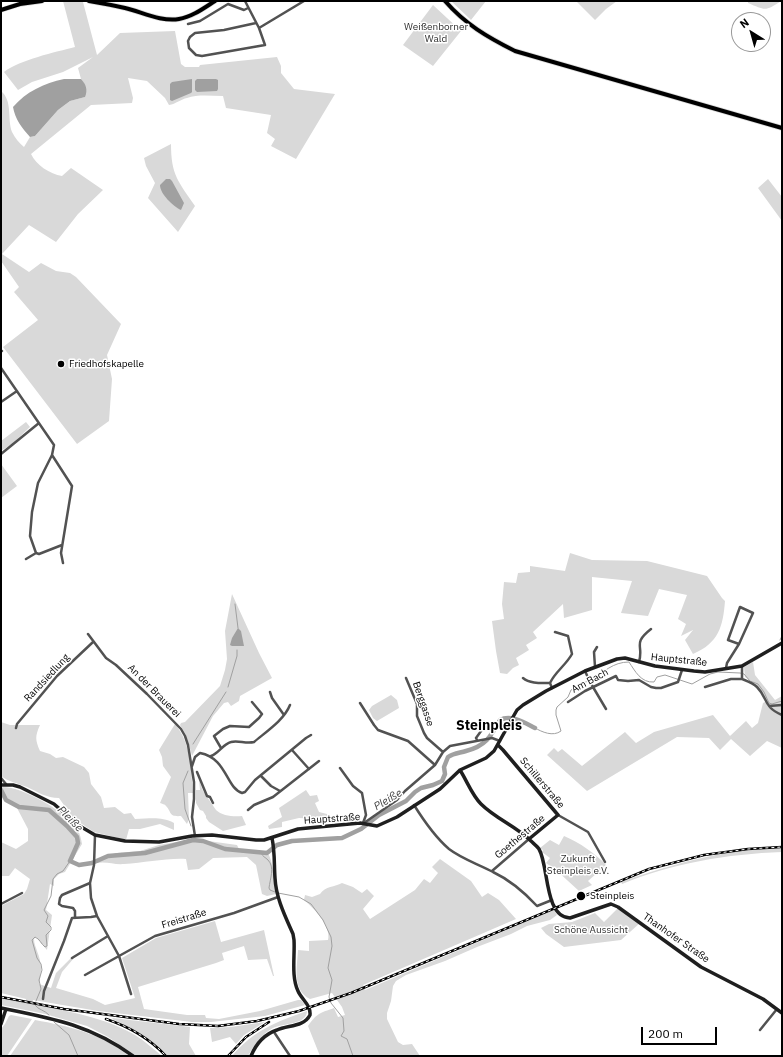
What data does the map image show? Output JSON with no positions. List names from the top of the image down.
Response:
{
  "streets": {
    "main road": [
      "Hauptstraße",
      "Schillerstraße",
      "Goethestraße",
      "Thanhofer Straße"
    ],
    "street": [
      "Randsiedlung",
      "Am Bach",
      "An der Brauerei",
      "Berggasse",
      "Freistraße"
    ]
  },
  "crossings": [
    ["Hauptstraße", "Am Bach"],
    ["Hauptstraße", "An der Brauerei"],
    ["Hauptstraße", "Schillerstraße"],
    ["Randsiedlung", "An der Brauerei"],
    ["Schillerstraße", "Goethestraße"]
  ],
  "districts": ["Steinpleis"],
  "water": ["Pleiße"],
  "parks": ["Weißenborner Wald", "Zukunft Steinpleis e.V.", "Schöne Aussicht"],
  "places": ["Friedhofskapelle", "Steinpleis"],
  "scale_bar": "200 m",
  "north": "top left"
}
